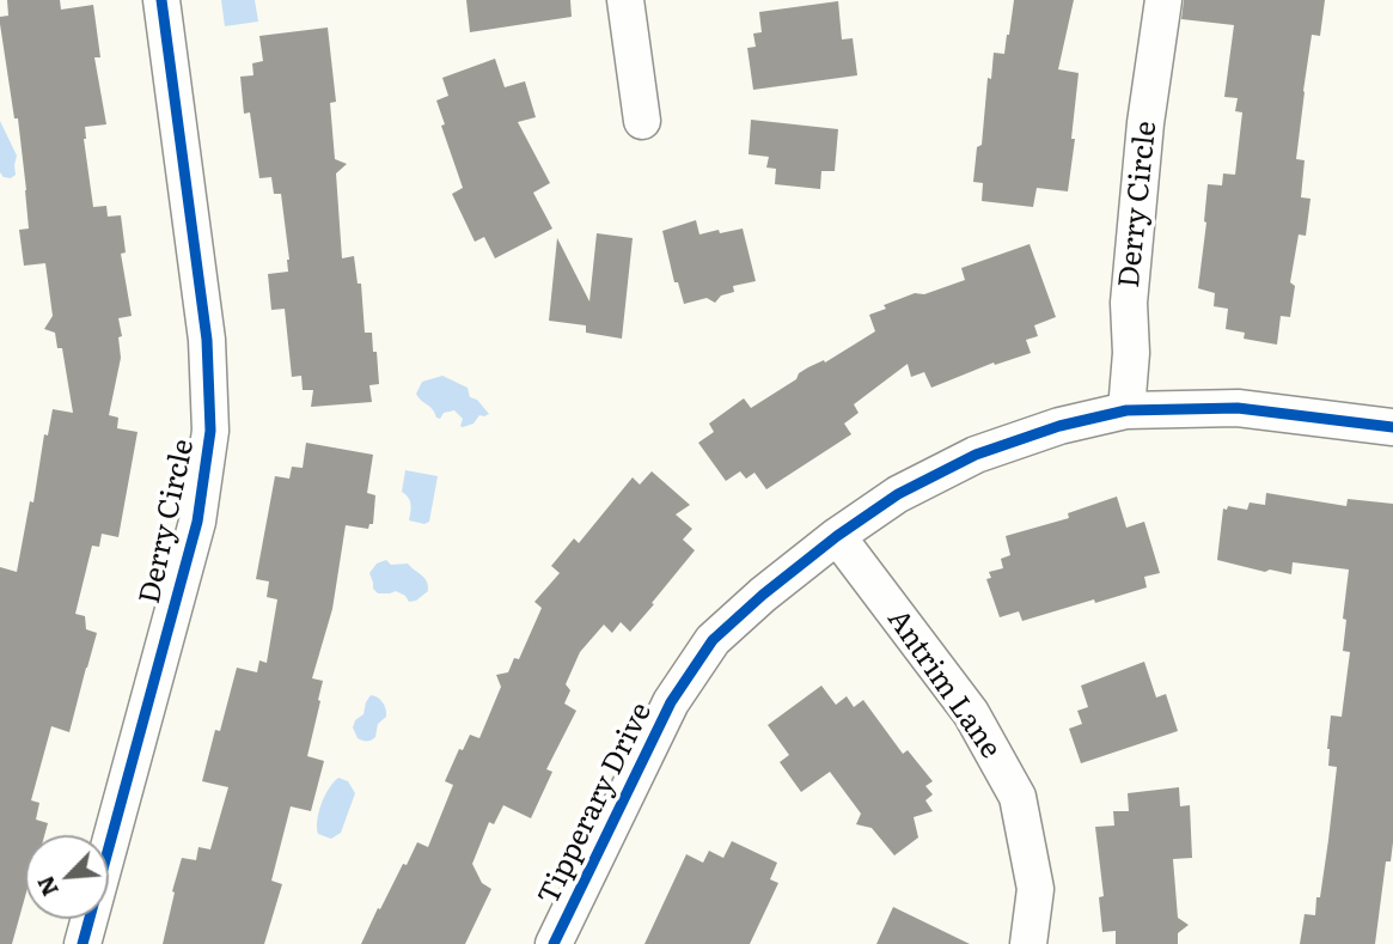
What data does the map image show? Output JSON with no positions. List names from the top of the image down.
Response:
{
  "streets": {
    "street": ["Derry Circle", "Antrim Lane", "Tipperary Drive"]
  },
  "crossings": [
    ["Derry Circle", "Tipperary Drive"],
    ["Antrim Lane", "Tipperary Drive"]
  ],
  "north": "bottom left"
}
